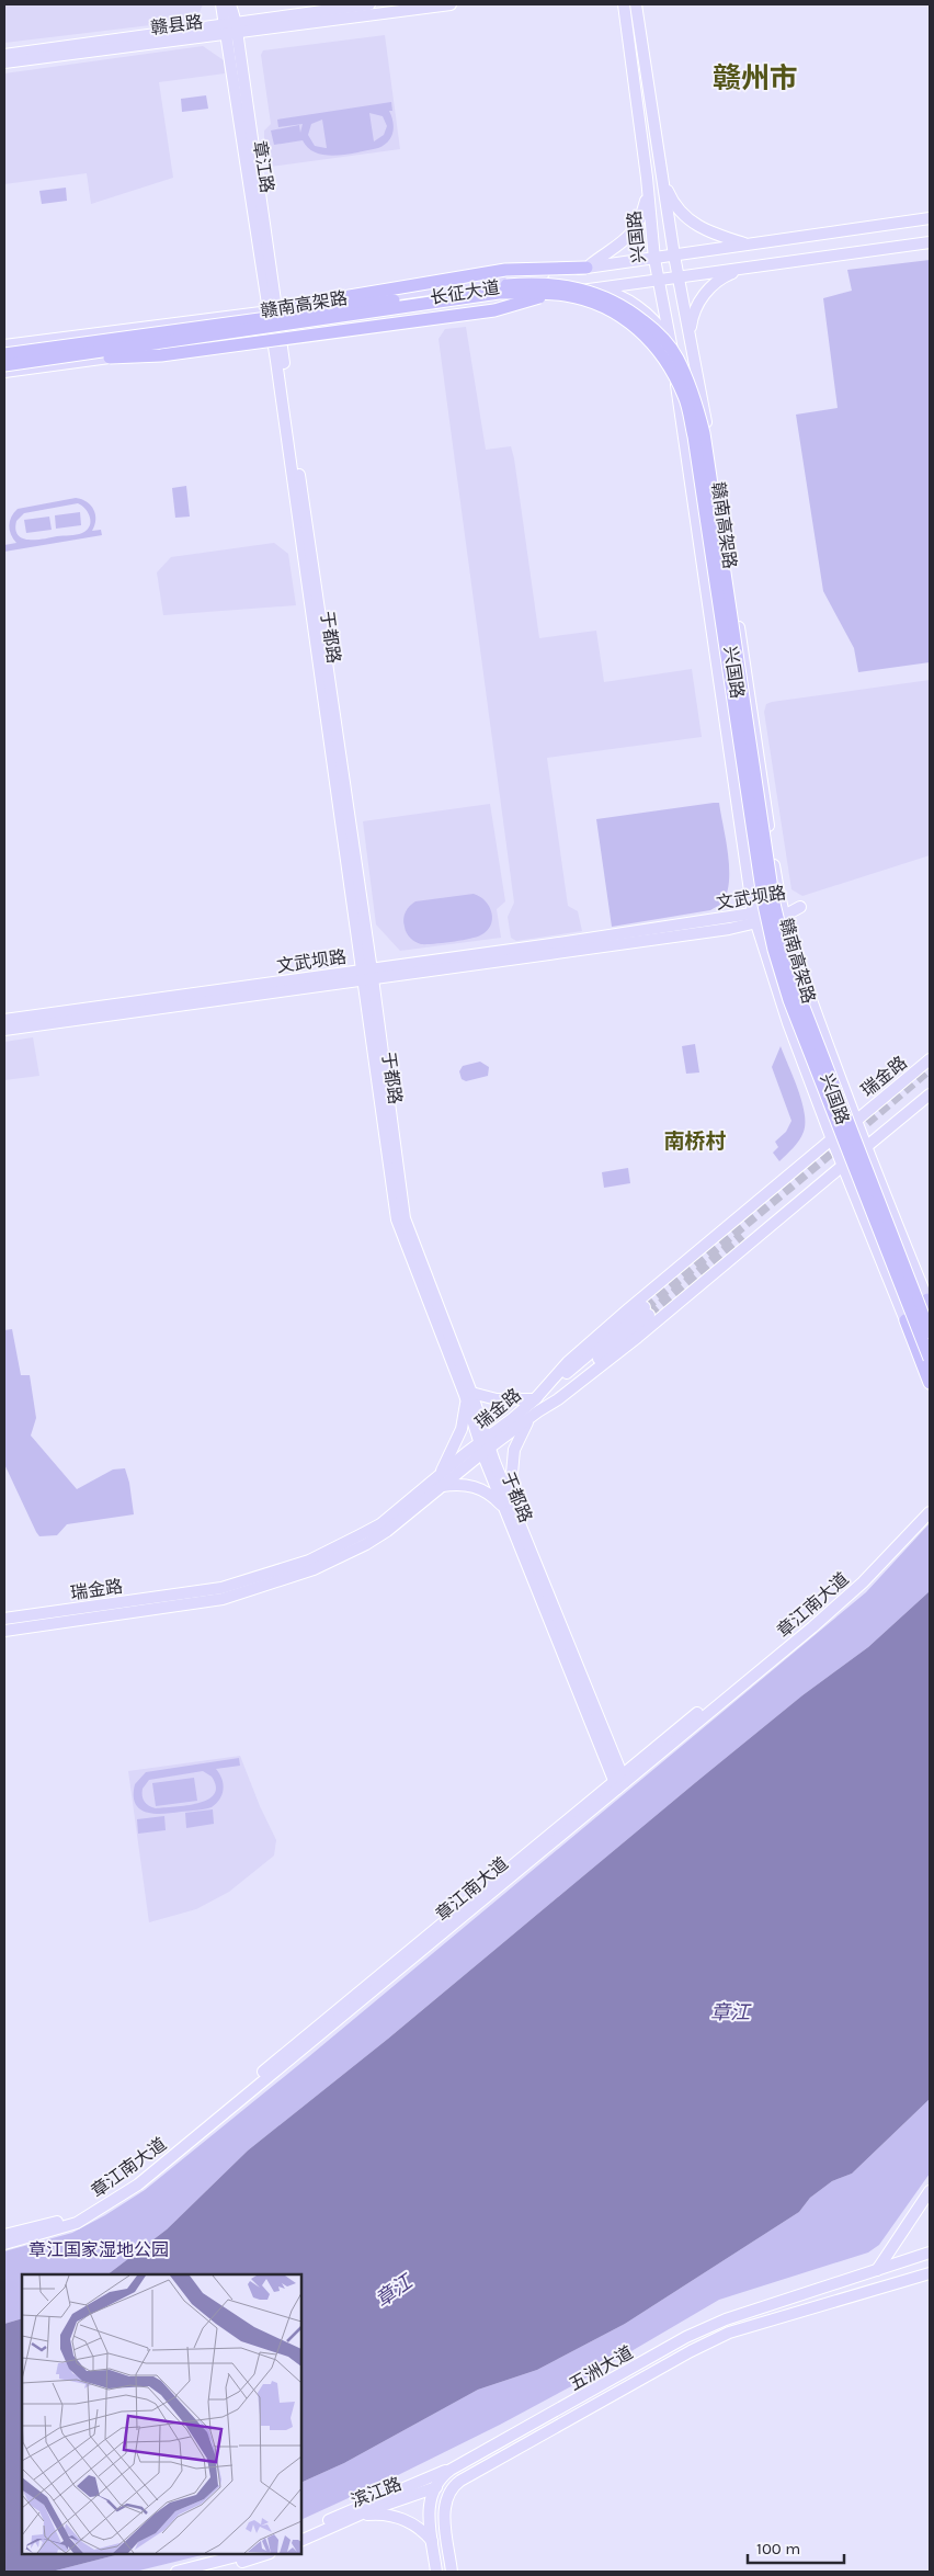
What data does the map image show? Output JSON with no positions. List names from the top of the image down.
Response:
{
  "streets": {
    "highway": ["赣南高架路"],
    "main road": [
      "赣县路",
      "章江路",
      "兴国路",
      "长征大道",
      "于都路",
      "文武坝路",
      "瑞金路",
      "章江南大道",
      "五洲大道",
      "滨江路"
    ]
  },
  "crossings": [
    ["赣县路", "章江路"],
    ["章江路", "长征大道"],
    ["章江路", "于都路"],
    ["兴国路", "长征大道"],
    ["兴国路", "文武坝路"],
    ["兴国路", "瑞金路"],
    ["长征大道", "于都路"],
    ["于都路", "文武坝路"],
    ["于都路", "瑞金路"],
    ["于都路", "章江南大道"],
    ["五洲大道", "滨江路"]
  ],
  "districts": ["赣州市", "南桥村"],
  "water": ["章江"],
  "parks": ["章江国家湿地公园"],
  "scale_bar": "100 m"
}
